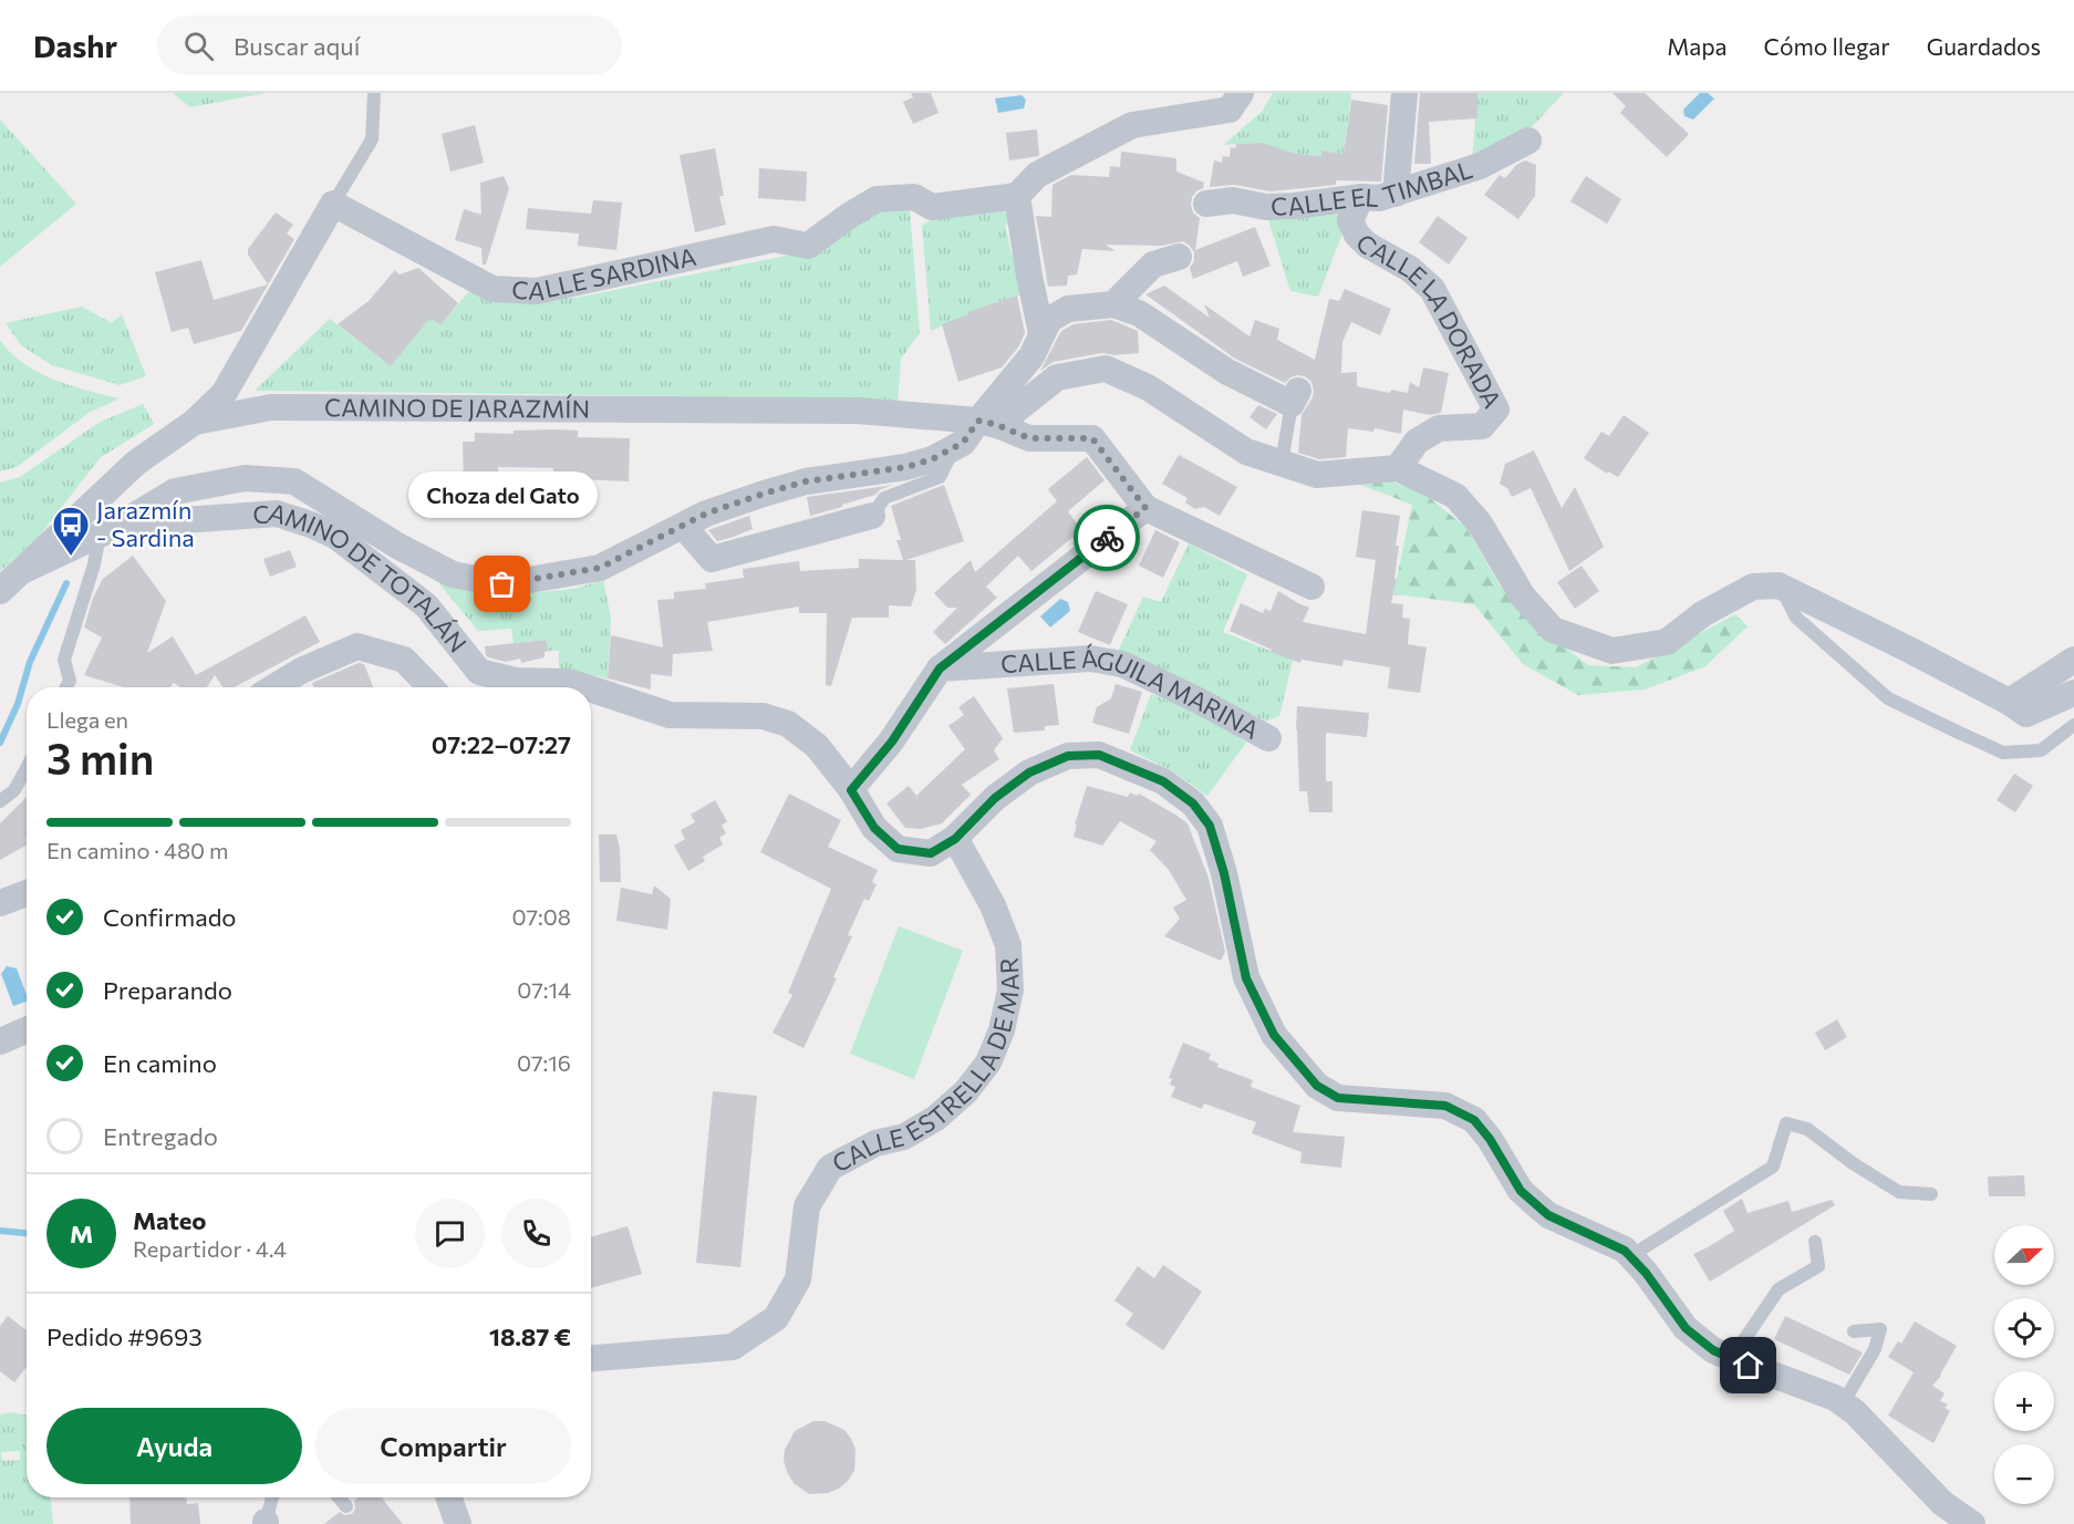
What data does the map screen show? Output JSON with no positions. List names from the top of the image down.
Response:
{
  "streets": {
    "street": [
      "CALLE EL TIMBAL",
      "CALLE SARDINA",
      "CALLE LA DORADA",
      "CAMINO DE JARAZMÍN",
      "CAMINO DE TOTALÁN",
      "CALLE ÁGUILA MARINA",
      "CALLE ESTRELLA DE MAR"
    ]
  },
  "crossings": [
    ["CALLE EL TIMBAL", "CALLE LA DORADA"],
    ["CAMINO DE JARAZMÍN", "CAMINO DE TOTALÁN"],
    ["CAMINO DE TOTALÁN", "CALLE ESTRELLA DE MAR"]
  ],
  "places": {
    "bus stop": ["Jarazmín - Sardina"],
    "other": ["Choza del Gato"]
  },
  "north": "right",
  "page": {
    "header": "Dashr",
    "search": "Buscar aquí",
    "nav": ["Mapa", "Cómo llegar", "Guardados"],
    "bubble": "Choza del Gato",
    "heading": ["3 min", "Llega en", "07:22–07:27"],
    "panel": [
      "Mateo",
      "Repartidor · 4.4",
      "Pedido #9693",
      "18.87 €"
    ],
    "bar": "En camino · 480 m",
    "list": [
      ["Confirmado", "07:08"],
      ["Preparando", "07:14"],
      ["En camino", "07:16"],
      "Entregado"
    ],
    "round": "M",
    "map_buttons": ["+", "−"],
    "buttons": ["Ayuda", "Compartir"]
  }
}
